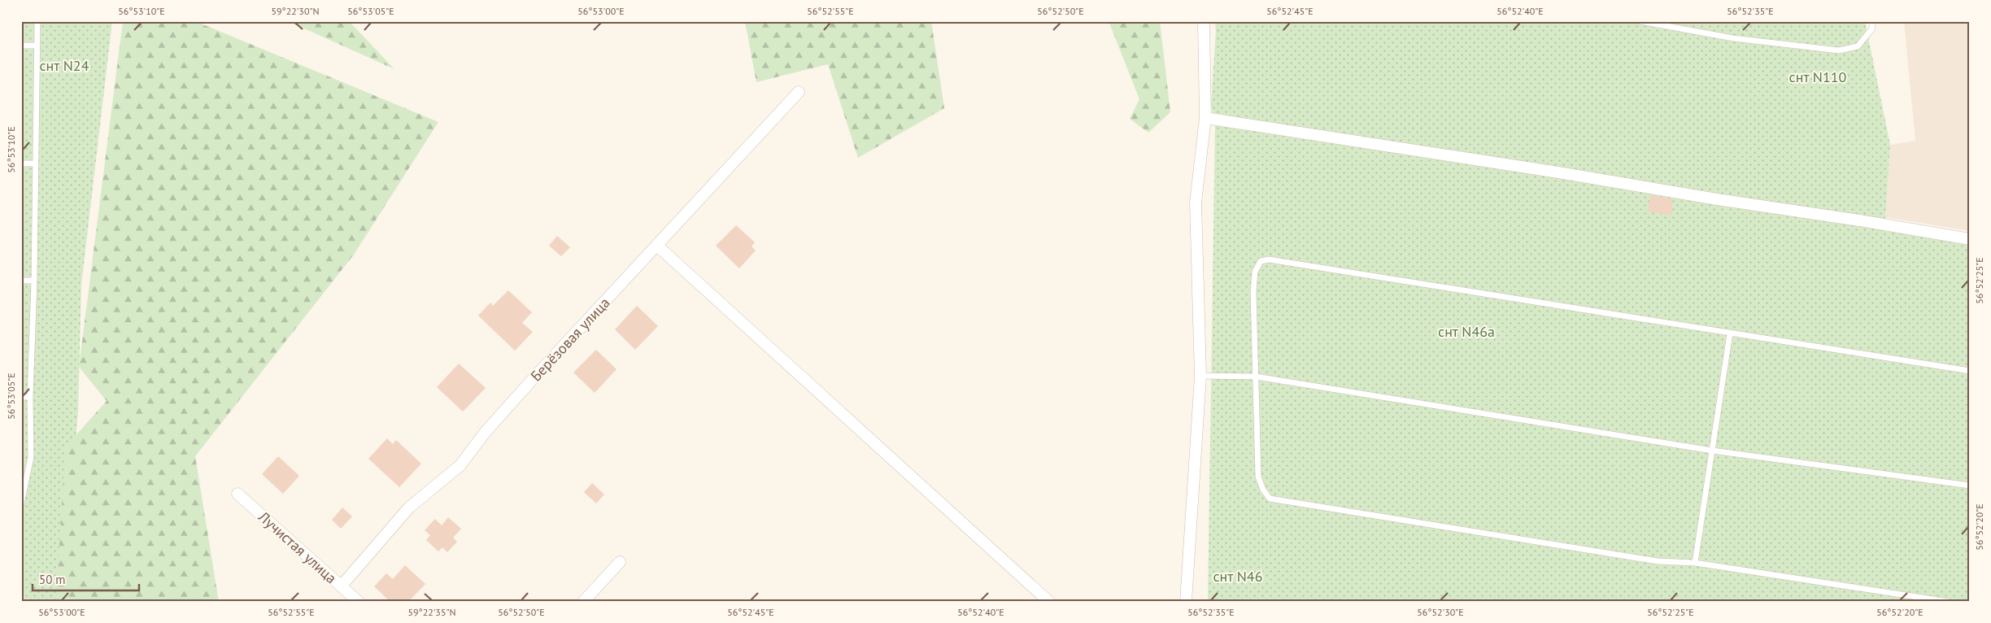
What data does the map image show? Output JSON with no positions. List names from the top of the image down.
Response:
{
  "streets": {
    "street": ["Берёзовая улица", "Лучистая улица"]
  },
  "crossings": [
    ["Берёзовая улица", "Лучистая улица"]
  ],
  "parks": [
    "снт N24",
    "снт N110",
    "снт N46а",
    "снт N46"
  ],
  "scale_bar": "50 m",
  "coordinates": [
    "56°53'10\"E",
    "59°22'30\"N",
    "56°53'05\"E",
    "56°53'00\"E",
    "56°52'55\"E",
    "56°52'50\"E",
    "56°52'45\"E",
    "56°52'40\"E",
    "56°52'35\"E",
    "56°52'25\"E",
    "56°52'20\"E",
    "59°22'35\"N",
    "56°52'30\"E"
  ]
}
